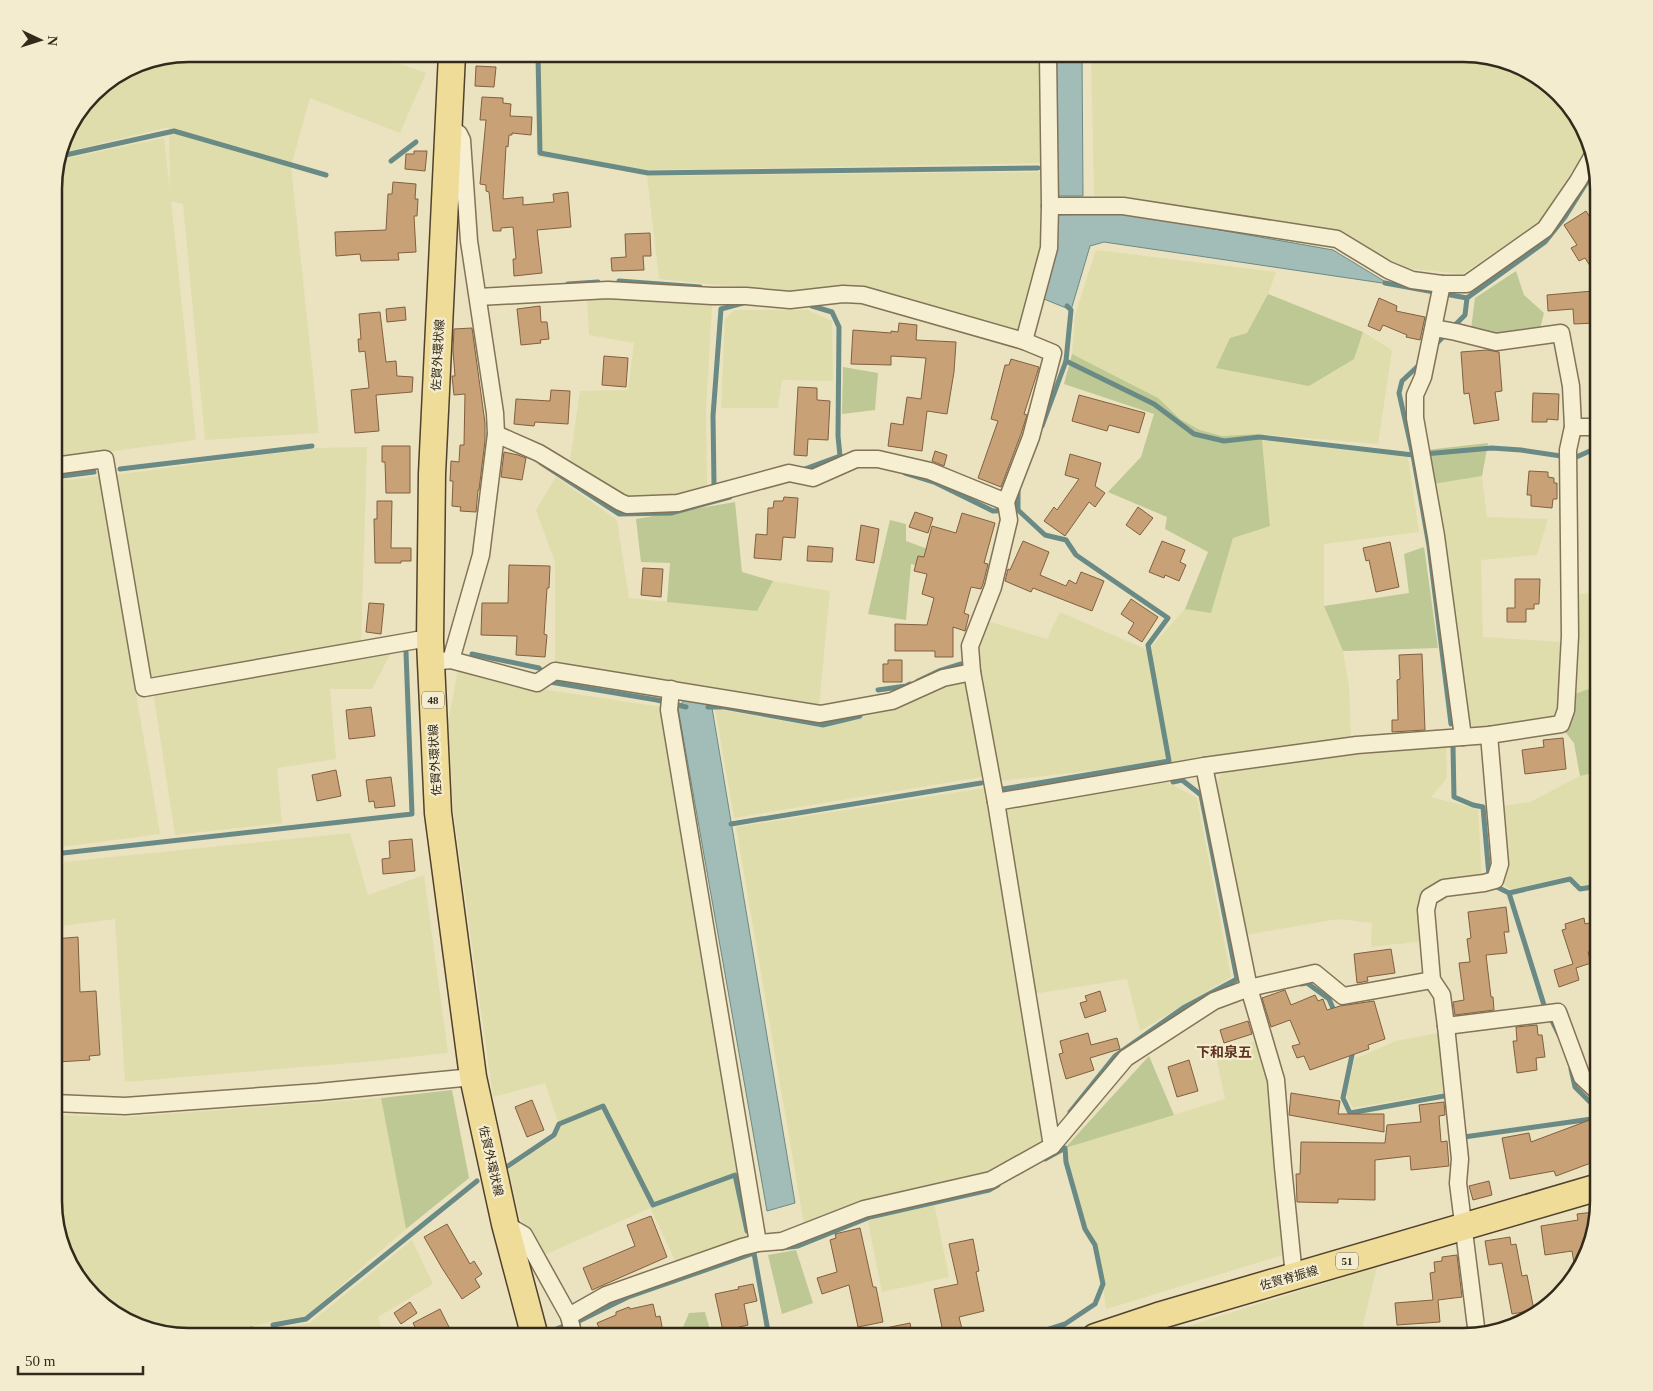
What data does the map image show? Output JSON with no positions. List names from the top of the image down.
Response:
{
  "streets": {
    "main road": [
      "佐賀外環状線",
      "48",
      "51",
      "佐賀脊振線"
    ]
  },
  "districts": ["下和泉五"],
  "scale_bar": "50 m",
  "north": "right"
}
